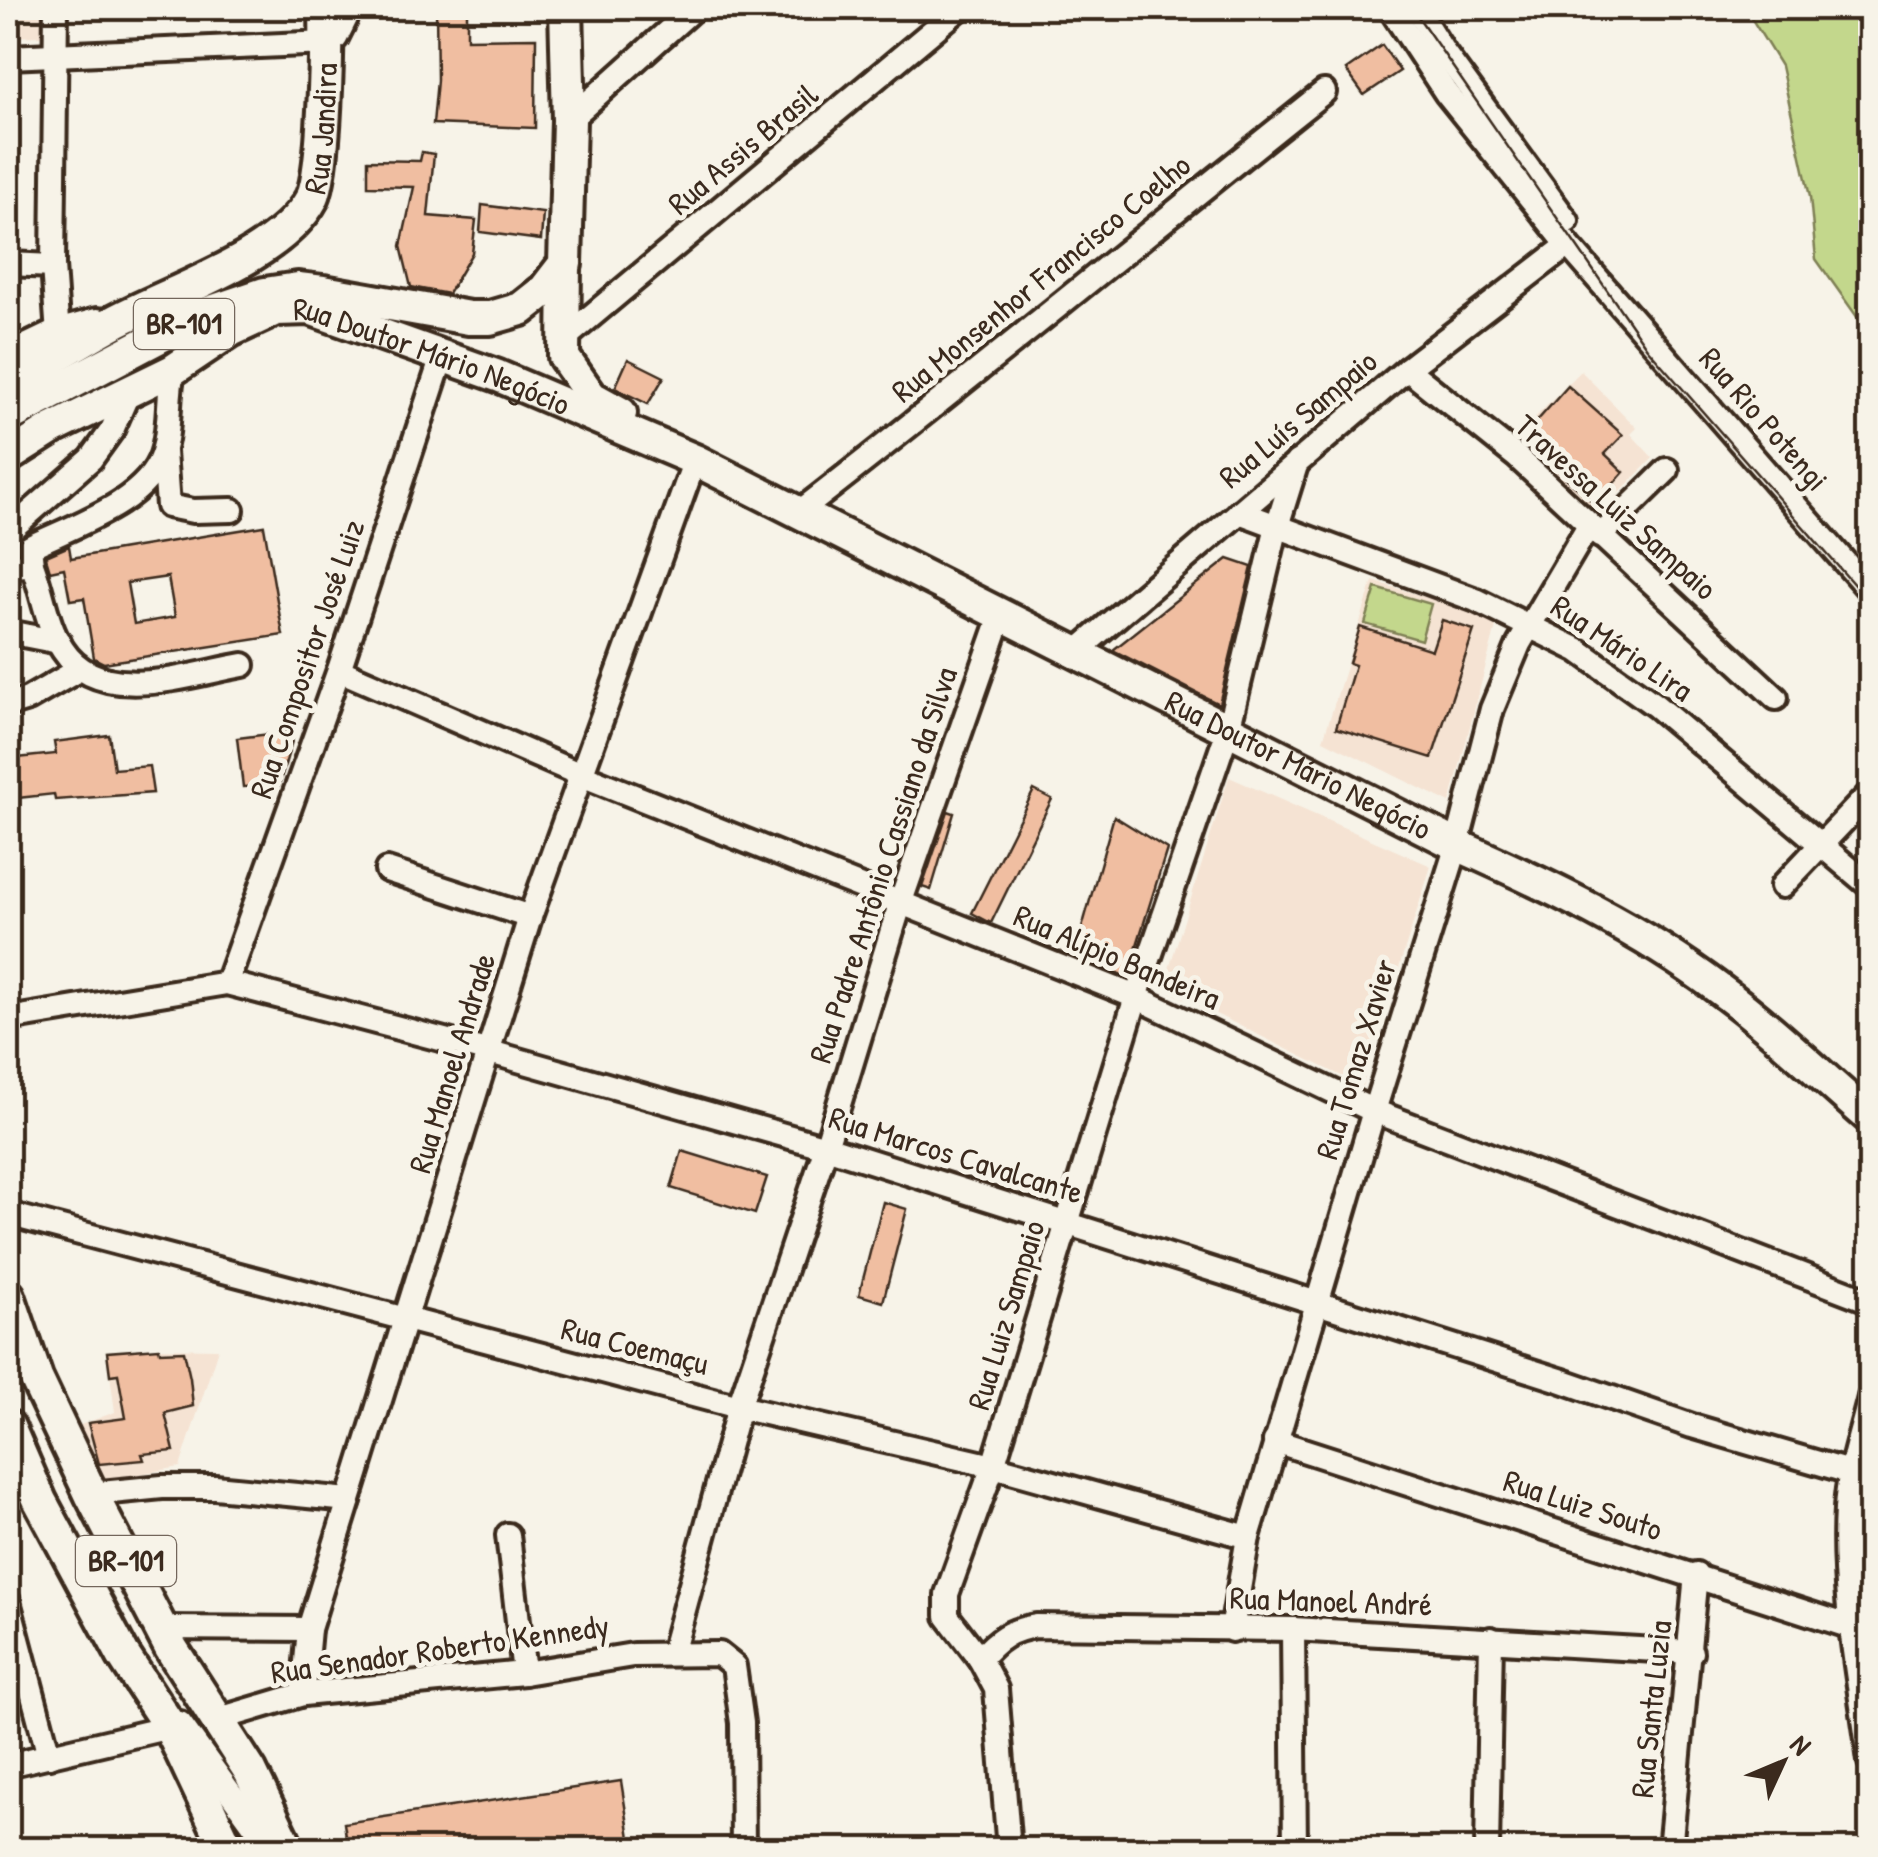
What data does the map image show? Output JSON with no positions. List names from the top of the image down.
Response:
{
  "streets": {
    "highway": ["Rua Jandira", "BR-101", "Rua Doutor Mário Negócio"],
    "street": [
      "Rua Assis Brasil",
      "Rua Monsenhor Francisco Coelho",
      "Rua Luís Sampaio",
      "Rua Rio Potengi",
      "Travessa Luiz Sampaio",
      "Rua Mário Lira",
      "Rua Compositor José Luiz",
      "Rua Padre Antônio Cassiano da Silva",
      "Rua Alípio Bandeira",
      "Rua Tomaz Xavier",
      "Rua Manoel Andrade",
      "Rua Marcos Cavalcante",
      "Rua Luiz Sampaio",
      "Rua Coemaçu",
      "Rua Luiz Souto",
      "Rua Manoel André",
      "Rua Senador Roberto Kennedy",
      "Rua Santa Luzia"
    ]
  },
  "crossings": [
    ["Rua Jandira", "BR-101"],
    ["Rua Assis Brasil", "Rua Doutor Mário Negócio"],
    ["Rua Monsenhor Francisco Coelho", "Rua Doutor Mário Negócio"],
    ["BR-101", "Rua Doutor Mário Negócio"],
    ["BR-101", "Rua Senador Roberto Kennedy"],
    ["Rua Doutor Mário Negócio", "Rua Luís Sampaio"],
    ["Rua Doutor Mário Negócio", "Rua Compositor José Luiz"],
    ["Rua Doutor Mário Negócio", "Rua Padre Antônio Cassiano da Silva"],
    ["Rua Doutor Mário Negócio", "Rua Tomaz Xavier"],
    ["Rua Doutor Mário Negócio", "Rua Manoel Andrade"],
    ["Rua Doutor Mário Negócio", "Rua Luiz Sampaio"],
    ["Rua Luís Sampaio", "Rua Rio Potengi"],
    ["Rua Luís Sampaio", "Travessa Luiz Sampaio"],
    ["Rua Luís Sampaio", "Rua Mário Lira"],
    ["Rua Luís Sampaio", "Rua Luiz Sampaio"],
    ["Travessa Luiz Sampaio", "Rua Tomaz Xavier"],
    ["Rua Mário Lira", "Rua Tomaz Xavier"],
    ["Rua Mário Lira", "Rua Luiz Sampaio"],
    ["Rua Compositor José Luiz", "Rua Alípio Bandeira"],
    ["Rua Compositor José Luiz", "Rua Marcos Cavalcante"],
    ["Rua Padre Antônio Cassiano da Silva", "Rua Alípio Bandeira"],
    ["Rua Padre Antônio Cassiano da Silva", "Rua Marcos Cavalcante"],
    ["Rua Padre Antônio Cassiano da Silva", "Rua Coemaçu"],
    ["Rua Padre Antônio Cassiano da Silva", "Rua Senador Roberto Kennedy"],
    ["Rua Alípio Bandeira", "Rua Tomaz Xavier"],
    ["Rua Alípio Bandeira", "Rua Manoel Andrade"],
    ["Rua Alípio Bandeira", "Rua Luiz Sampaio"],
    ["Rua Tomaz Xavier", "Rua Marcos Cavalcante"],
    ["Rua Tomaz Xavier", "Rua Coemaçu"],
    ["Rua Tomaz Xavier", "Rua Luiz Souto"],
    ["Rua Tomaz Xavier", "Rua Manoel André"],
    ["Rua Manoel Andrade", "Rua Marcos Cavalcante"],
    ["Rua Manoel Andrade", "Rua Coemaçu"],
    ["Rua Manoel Andrade", "Rua Senador Roberto Kennedy"],
    ["Rua Marcos Cavalcante", "Rua Luiz Sampaio"],
    ["Rua Luiz Sampaio", "Rua Coemaçu"],
    ["Rua Luiz Sampaio", "Rua Manoel André"],
    ["Rua Luiz Souto", "Rua Santa Luzia"],
    ["Rua Manoel André", "Rua Santa Luzia"]
  ],
  "north": "top right"
}
